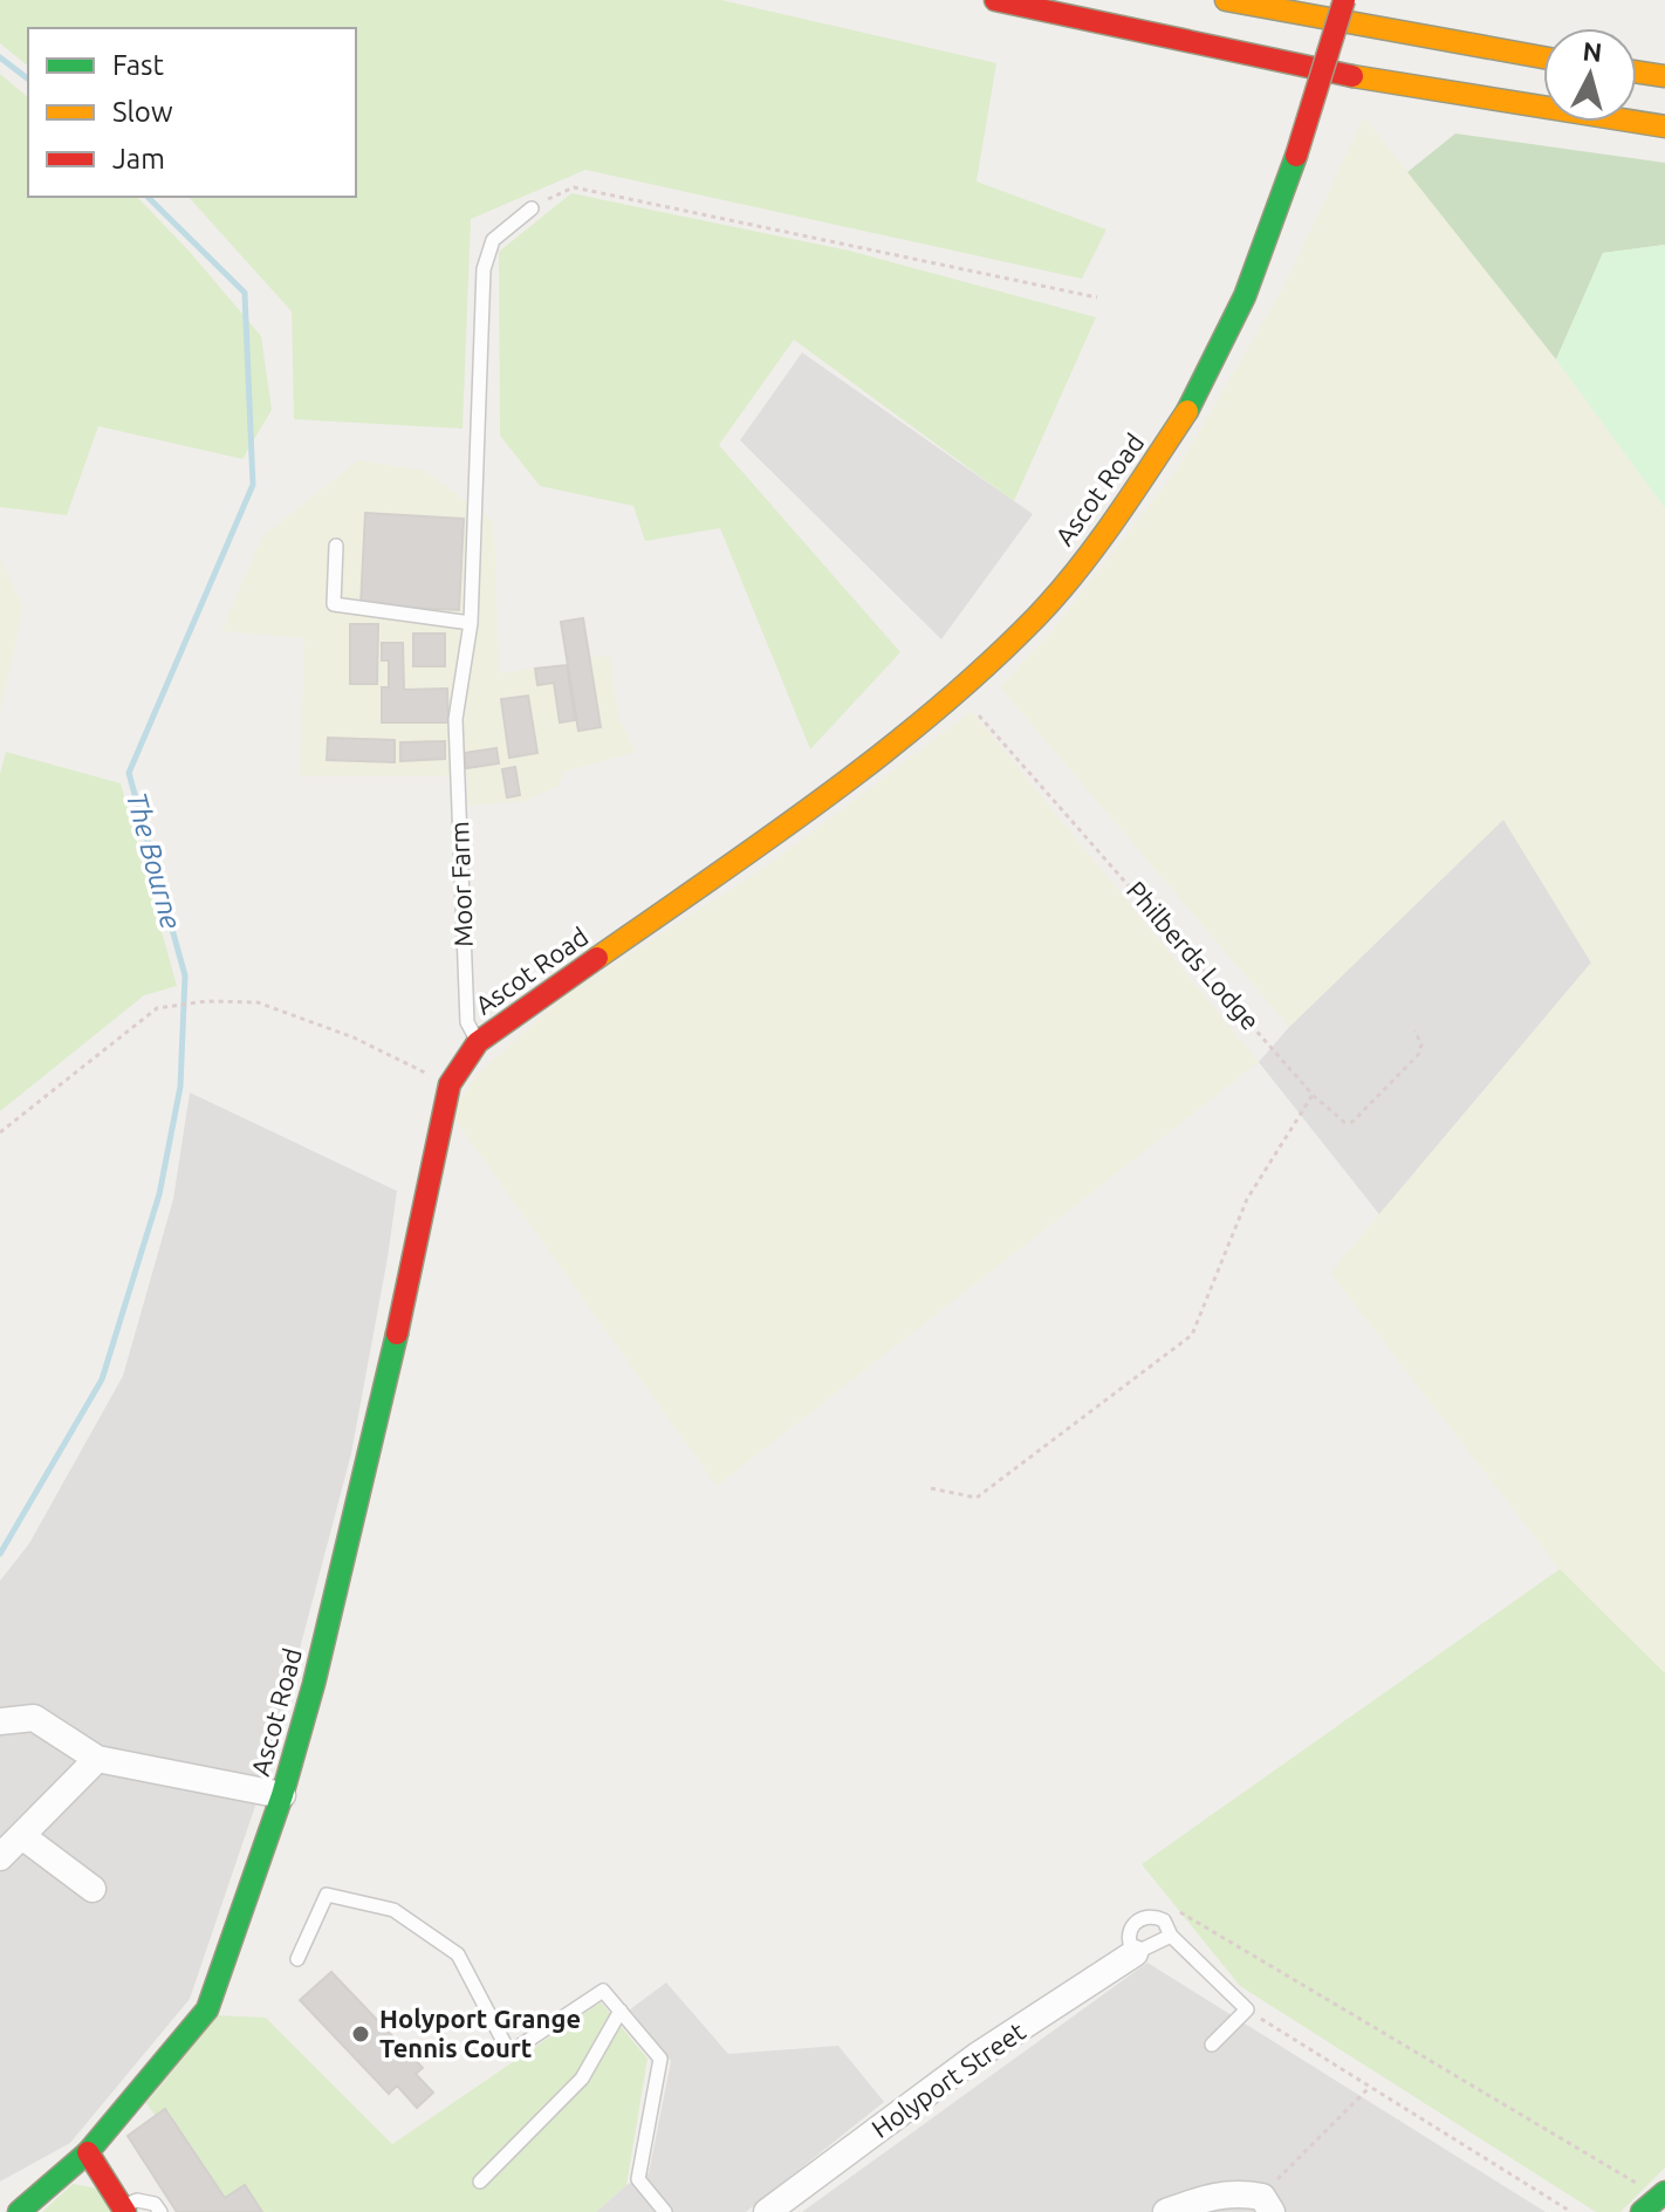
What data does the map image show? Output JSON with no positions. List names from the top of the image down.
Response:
{
  "streets": {
    "main road": ["Ascot Road"],
    "street": ["Holyport Street"],
    "lane": ["Moor Farm"],
    "path": ["Philberds Lodge"]
  },
  "crossings": [
    ["Ascot Road", "Moor Farm"],
    ["Ascot Road", "Philberds Lodge"]
  ],
  "water": ["The Bourne"],
  "places": ["Holyport Grange Tennis Court"],
  "legend": ["Fast", "Slow", "Jam"],
  "north": "top"
}
